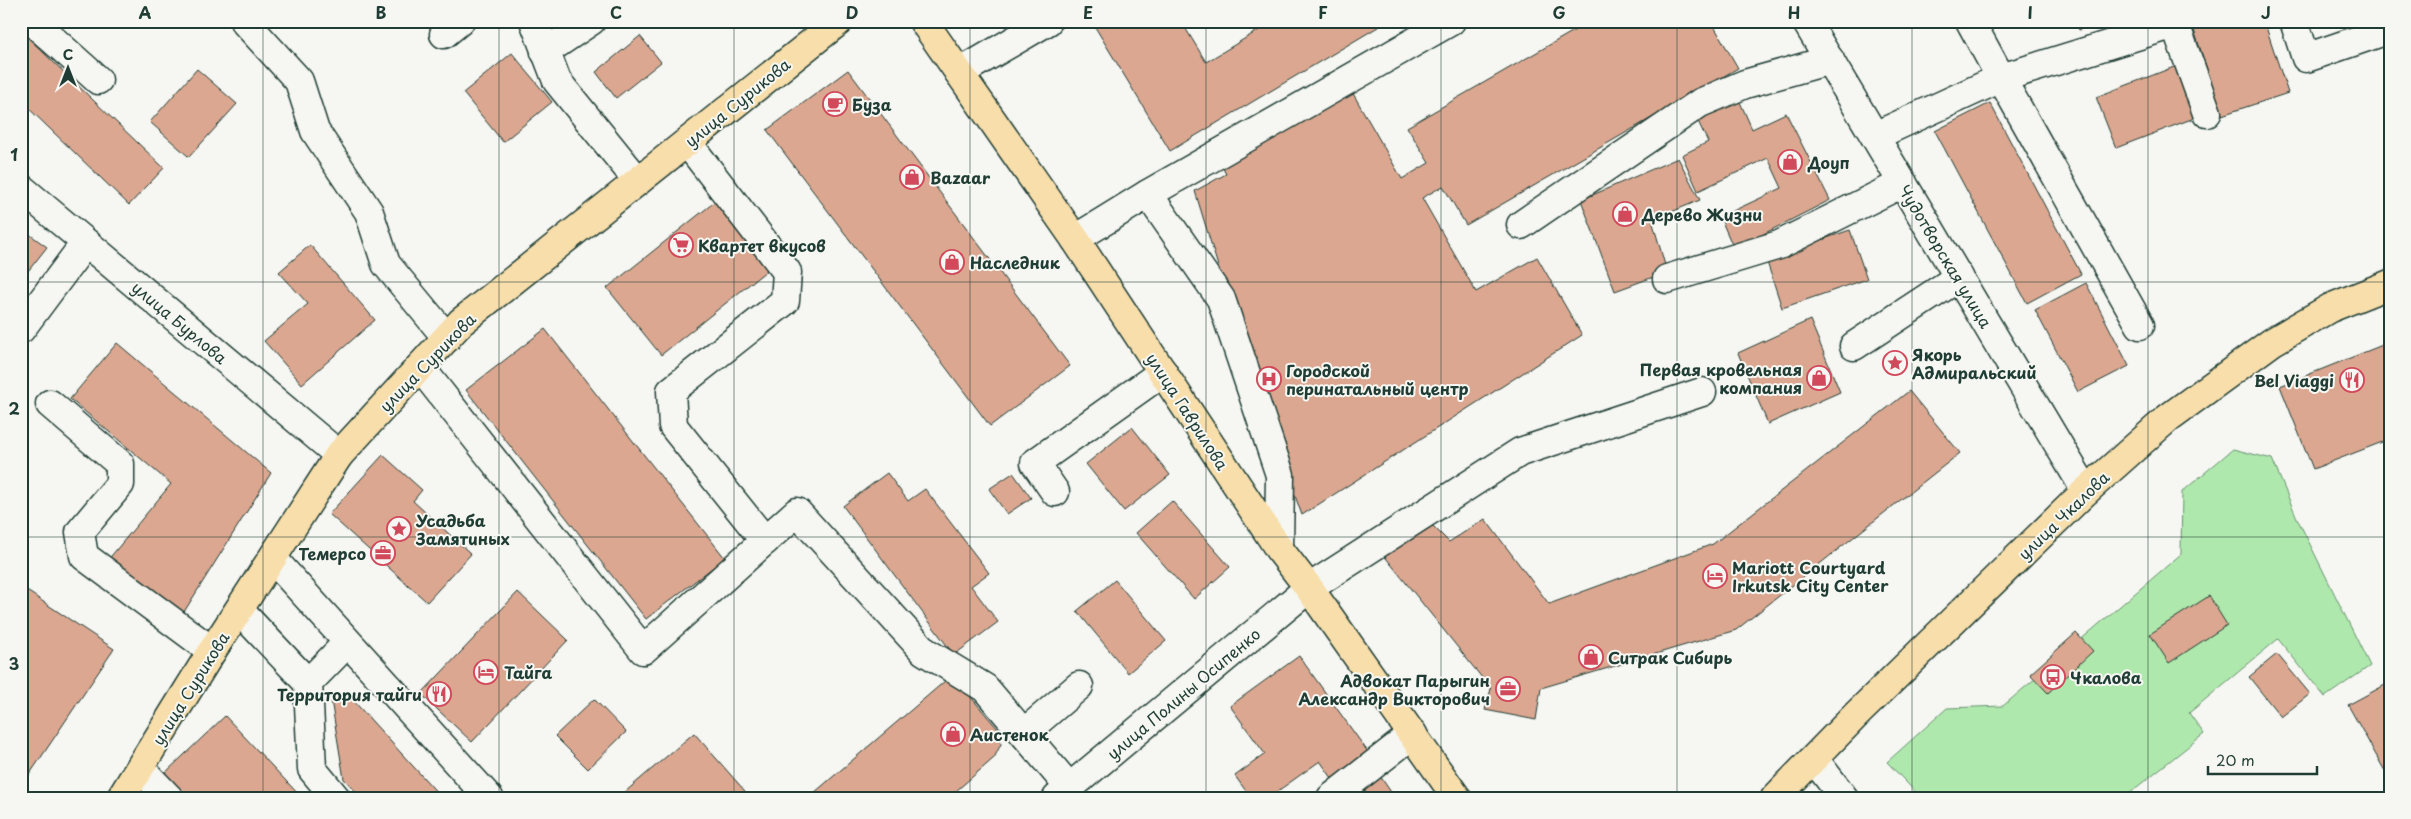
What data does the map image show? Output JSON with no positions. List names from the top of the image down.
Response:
{
  "streets": {
    "main road": ["улица Сурикова", "улица Гаврилова", "улица Чкалова"],
    "street": ["Чудотворская улица", "улица Бурлова", "улица Полины Осипенко"]
  },
  "crossings": [
    ["улица Сурикова", "улица Бурлова"],
    ["Чудотворская улица", "улица Чкалова"],
    ["улица Гаврилова", "улица Полины Осипенко"]
  ],
  "places": {
    "cafe": ["Буза"],
    "shop": [
      "Доуп",
      "Bazaar",
      "Дерево Жизни",
      "Наследник",
      "Первая кровельная компания",
      "Ситрак Сибирь",
      "Аистенок"
    ],
    "supermarket": ["Квартет вкусов"],
    "place": ["Якорь Адмиральский", "Усадьба Замятиных"],
    "hospital": ["Городской перинатальный центр"],
    "restaurant": ["Bel Viaggi", "Территория тайги"],
    "office": ["Темерсо", "Адвокат Парыгин Александр Викторович"],
    "hotel": ["Mariott Courtyard Irkutsk City Center", "Тайга"],
    "bus stop": ["Чкалова"]
  },
  "scale_bar": "20 m",
  "north": "top",
  "grid": {
    "columns": [
      "A",
      "B",
      "C",
      "D",
      "E",
      "F",
      "G",
      "H",
      "I",
      "J"
    ],
    "rows": ["1", "2", "3"]
  }
}
